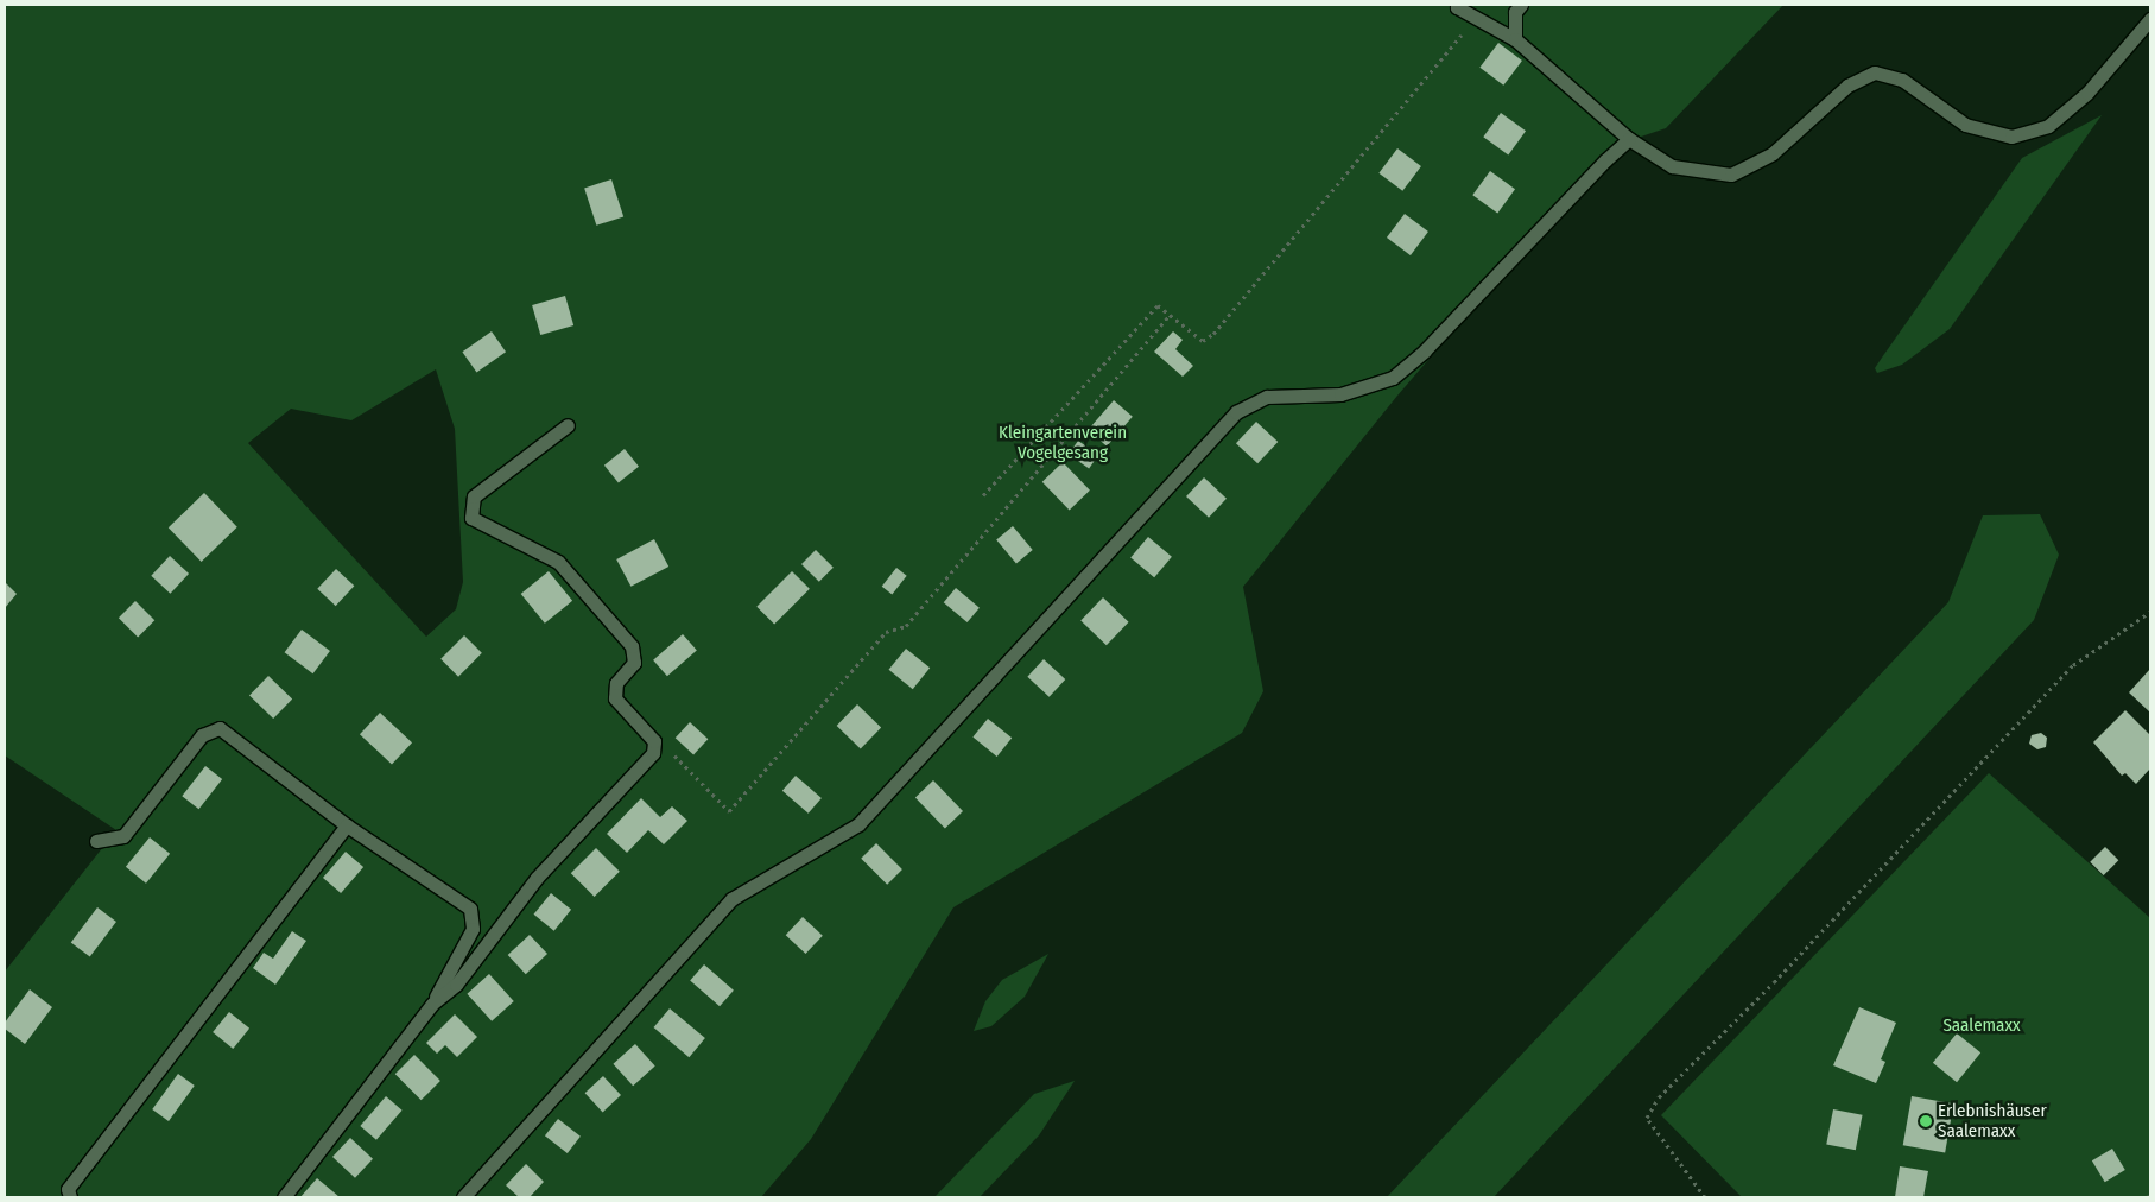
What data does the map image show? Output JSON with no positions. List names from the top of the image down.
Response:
{
  "parks": ["Kleingartenverein Vogelgesang", "Saalemaxx"],
  "places": ["Erlebnishäuser Saalemaxx"]
}
